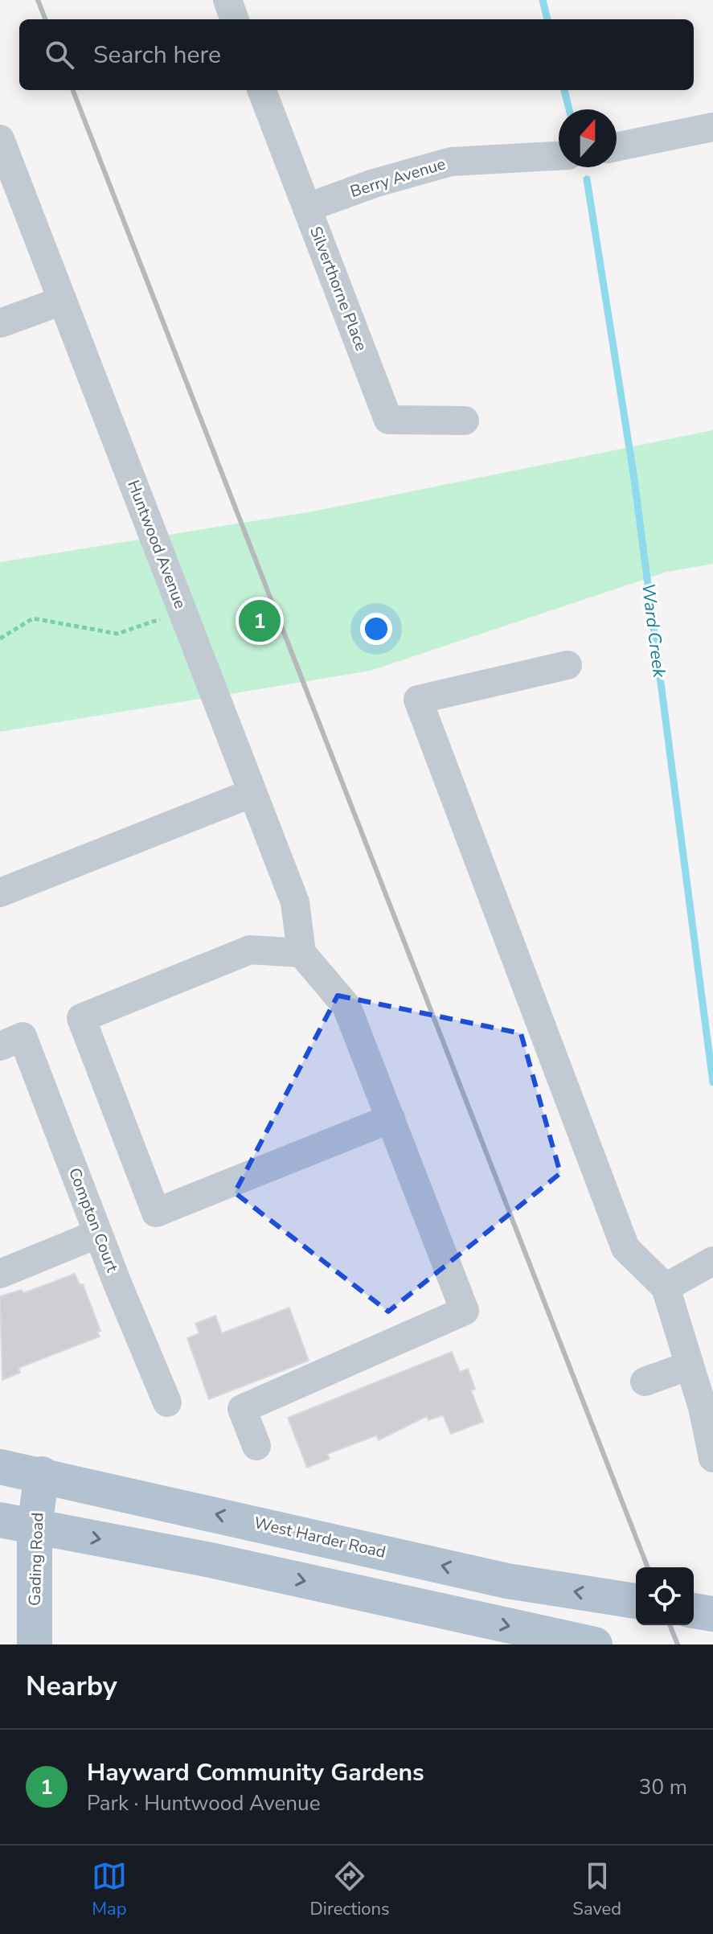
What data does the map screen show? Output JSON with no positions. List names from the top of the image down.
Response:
{
  "streets": {
    "main road": ["West Harder Road", "Gading Road"],
    "street": [
      "Berry Avenue",
      "Silverthorne Place",
      "Huntwood Avenue",
      "Compton Court"
    ]
  },
  "crossings": [
    ["Berry Avenue", "Silverthorne Place"],
    ["West Harder Road", "Gading Road"]
  ],
  "water": ["Ward Creek"],
  "north": "top",
  "page": {
    "search": "Search here",
    "pins": "1",
    "heading": "Nearby",
    "list": [
      {
        "mark": "1",
        "name": "Hayward Community Gardens",
        "note": "Park · Huntwood Avenue",
        "value": "30 m"
      }
    ],
    "nav": ["Map", "Directions", "Saved"]
  }
}
